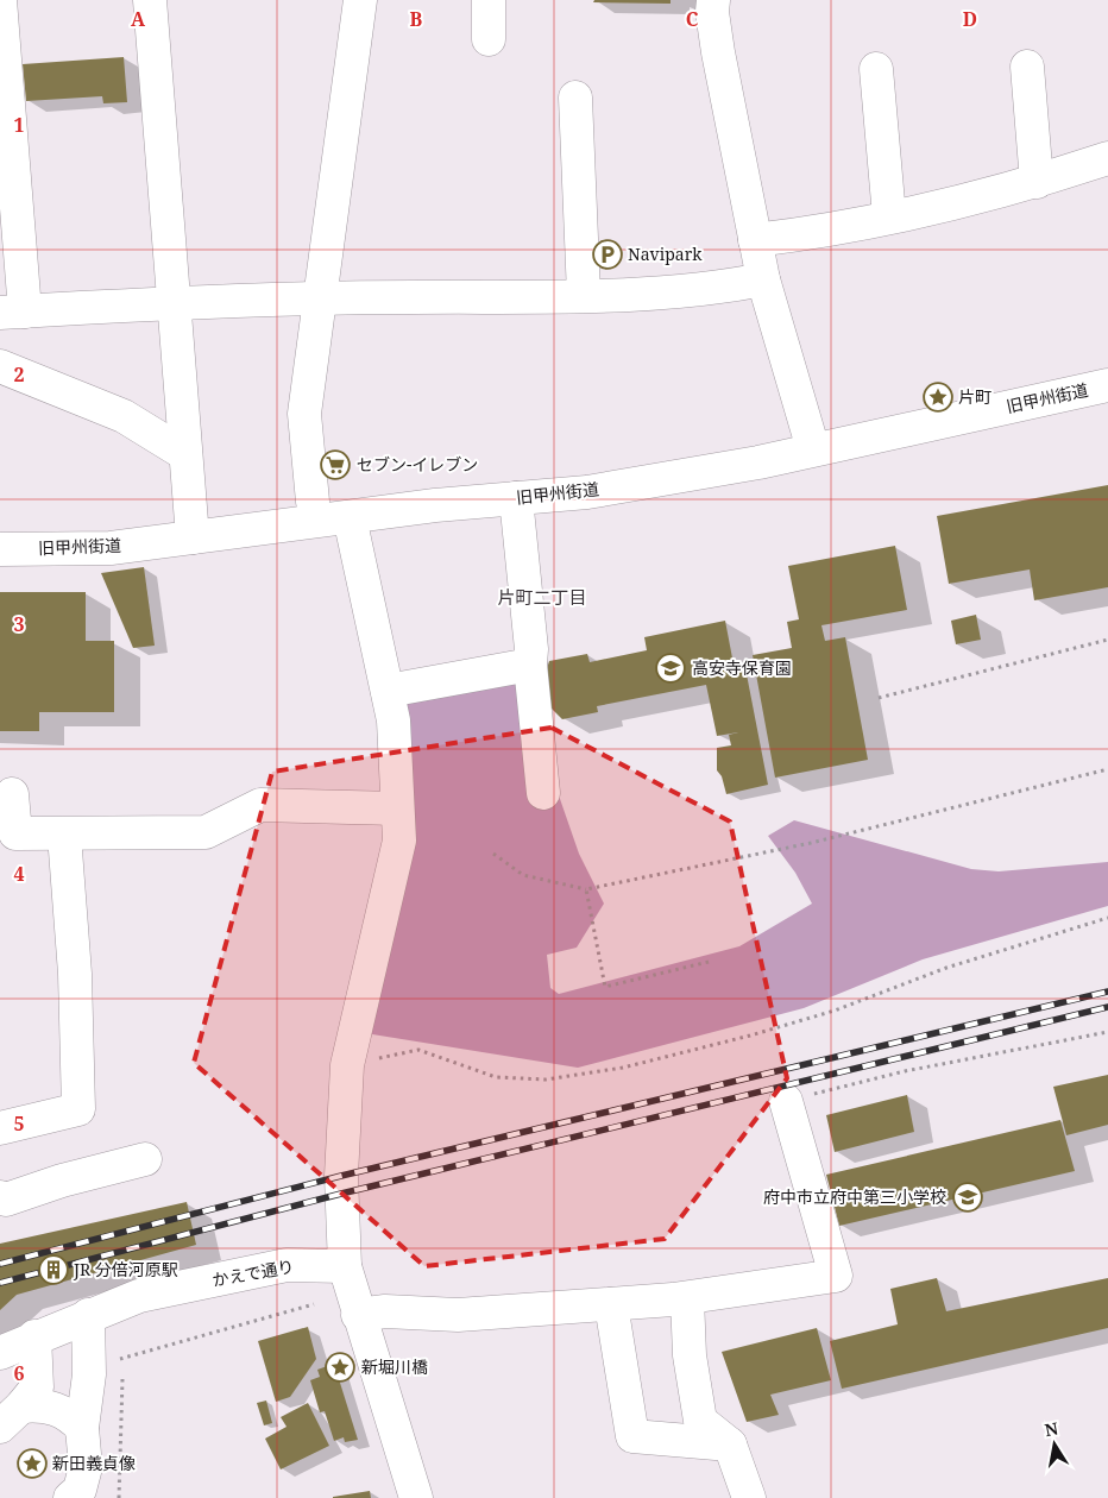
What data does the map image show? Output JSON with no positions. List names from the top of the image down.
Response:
{
  "streets": {
    "street": ["旧甲州街道", "かえで通り"]
  },
  "districts": ["片町二丁目"],
  "places": {
    "parking": ["Navipark"],
    "place": ["片町", "新堀川橋", "新田義貞像"],
    "supermarket": ["セブン-イレブン"],
    "school or university": ["高安寺保育園", "府中市立府中第三小学校"],
    "building": ["JR 分倍河原駅"]
  },
  "north": "top",
  "grid": {
    "columns": [
      "A",
      "B",
      "C",
      "D"
    ],
    "rows": [
      "1",
      "2",
      "3",
      "4",
      "5",
      "6"
    ]
  }
}
